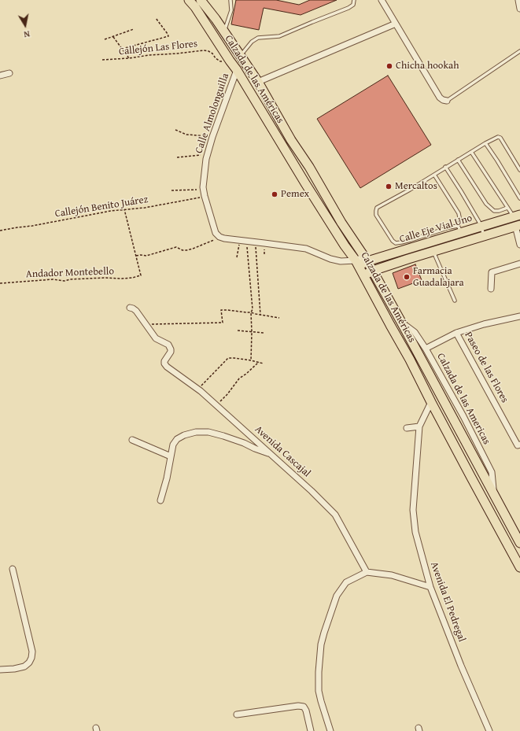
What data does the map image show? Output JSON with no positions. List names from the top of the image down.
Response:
{
  "streets": {
    "main road": ["Calzada de las Américas", "Calle Eje Vial Uno"],
    "street": [
      "Calle Almolonguilla",
      "Paseo de las Flores",
      "Calzada de las Americas",
      "Avenida Cascajal",
      "Avenida El Pedregal"
    ],
    "path": ["Callejón Las Flores", "Callejón Benito Juárez", "Andador Montebello"]
  },
  "crossings": [
    ["Callejón Las Flores", "Calzada de las Américas"],
    ["Calzada de las Américas", "Calle Almolonguilla"],
    ["Calzada de las Américas", "Calle Eje Vial Uno"],
    ["Calzada de las Américas", "Calzada de las Americas"],
    ["Calzada de las Américas", "Avenida El Pedregal"],
    ["Calle Almolonguilla", "Callejón Benito Juárez"]
  ],
  "places": [
    "Chicha hookah",
    "Mercaltos",
    "Pemex",
    "Farmacia Guadalajara"
  ],
  "north": "bottom"
}
